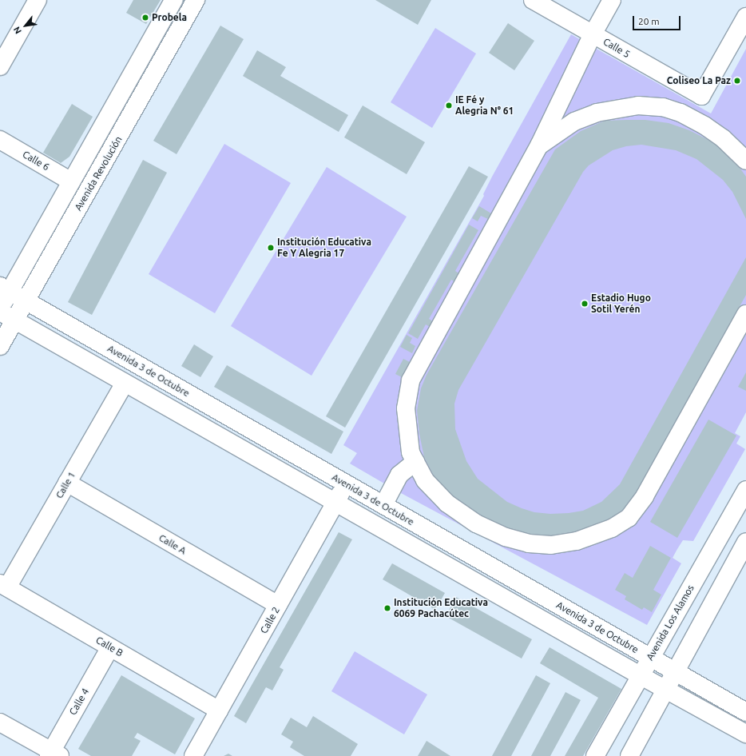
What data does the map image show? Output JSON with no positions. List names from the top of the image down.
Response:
{
  "streets": {
    "street": [
      "Calle 5",
      "Calle 6",
      "Avenida Revolución",
      "Avenida 3 de Octubre",
      "Calle 1",
      "Calle A",
      "Calle 2",
      "Avenida Los Alamos",
      "Calle B",
      "Calle 4"
    ]
  },
  "crossings": [
    ["Calle 6", "Avenida Revolución"],
    ["Avenida Revolución", "Avenida 3 de Octubre"],
    ["Avenida 3 de Octubre", "Calle 1"],
    ["Avenida 3 de Octubre", "Calle 2"],
    ["Avenida 3 de Octubre", "Avenida Los Alamos"],
    ["Calle 1", "Calle A"],
    ["Calle 1", "Calle B"],
    ["Calle A", "Calle 2"],
    ["Calle 2", "Calle B"],
    ["Calle B", "Calle 4"]
  ],
  "places": [
    "Probela",
    "Coliseo La Paz",
    "IE Fé y Alegria N° 61",
    "Institución Educativa Fe Y Alegria 17",
    "Estadio Hugo Sotil Yerén",
    "Institución Educativa 6069 Pachacútec"
  ],
  "scale_bar": "20 m",
  "north": "bottom left"
}
